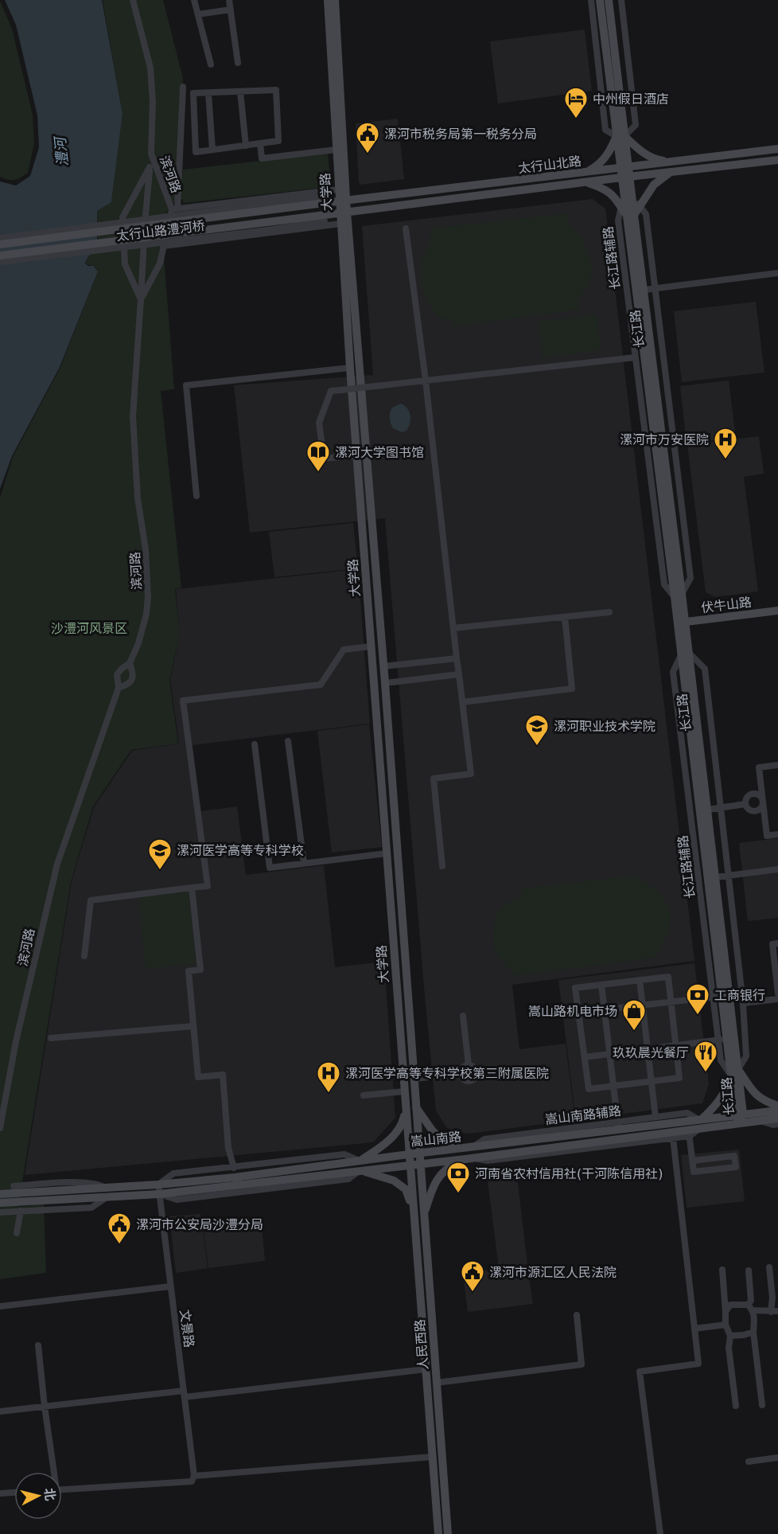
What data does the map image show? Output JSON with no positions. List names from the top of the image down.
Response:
{
  "streets": {
    "main road": [
      "太行山北路",
      "大学路",
      "太行山路澧河桥",
      "长江路",
      "伏牛山路",
      "嵩山南路",
      "人民西路"
    ],
    "street": [
      "滨河路",
      "长江路辅路",
      "嵩山南路辅路",
      "文景路"
    ]
  },
  "crossings": [
    ["太行山北路", "大学路"],
    ["太行山北路", "太行山路澧河桥"],
    ["太行山北路", "长江路"],
    ["滨河路", "太行山路澧河桥"],
    ["大学路", "嵩山南路"],
    ["大学路", "人民西路"],
    ["长江路辅路", "长江路"],
    ["长江路", "伏牛山路"],
    ["长江路", "嵩山南路"],
    ["嵩山南路辅路", "嵩山南路"],
    ["嵩山南路", "文景路"],
    ["嵩山南路", "人民西路"]
  ],
  "water": ["澧河"],
  "parks": ["沙澧河风景区"],
  "places": {
    "hotel": ["中州假日酒店"],
    "public building": ["漯河市税务局第一税务分局", "漯河市公安局沙澧分局", "漯河市源汇区人民法院"],
    "hospital": ["漯河市万安医院", "漯河医学高等专科学校第三附属医院"],
    "library": ["漯河大学图书馆"],
    "school or university": ["漯河职业技术学院", "漯河医学高等专科学校"],
    "bank": ["工商银行", "河南省农村信用社(干河陈信用社)"],
    "shop": ["嵩山路机电市场"],
    "restaurant": ["玖玖晨光餐厅"]
  },
  "north": "right"
}
